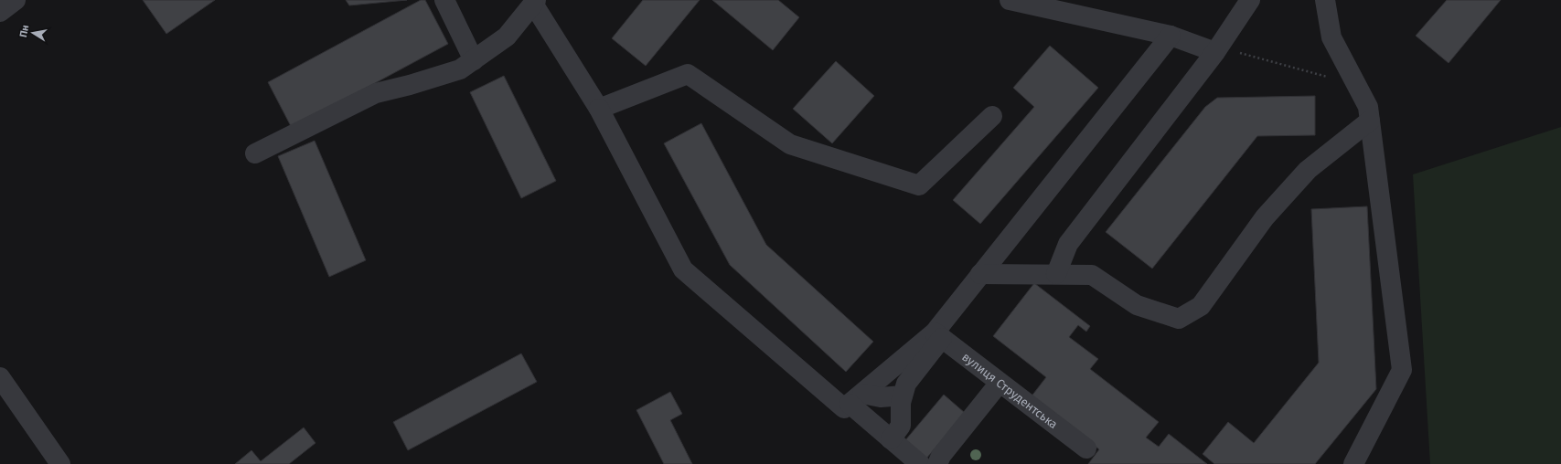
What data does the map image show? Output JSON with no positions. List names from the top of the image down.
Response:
{
  "streets": {
    "street": ["вулиця Струдентська"]
  },
  "north": "left"
}
